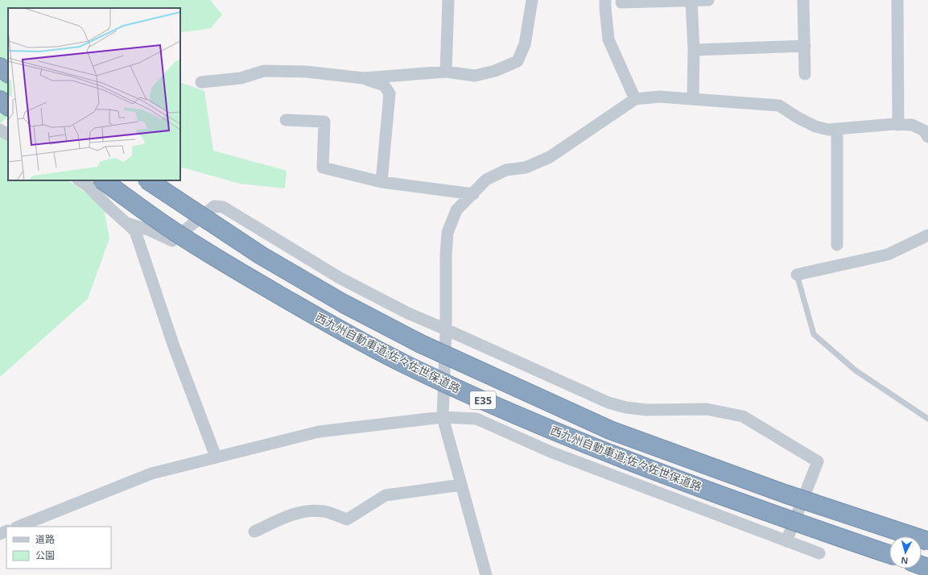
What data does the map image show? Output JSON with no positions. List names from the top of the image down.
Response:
{
  "streets": {
    "highway": ["西九州自動車道;佐々佐世保道路", "E35"]
  },
  "legend": ["道路", "公園"],
  "north": "bottom"
}
